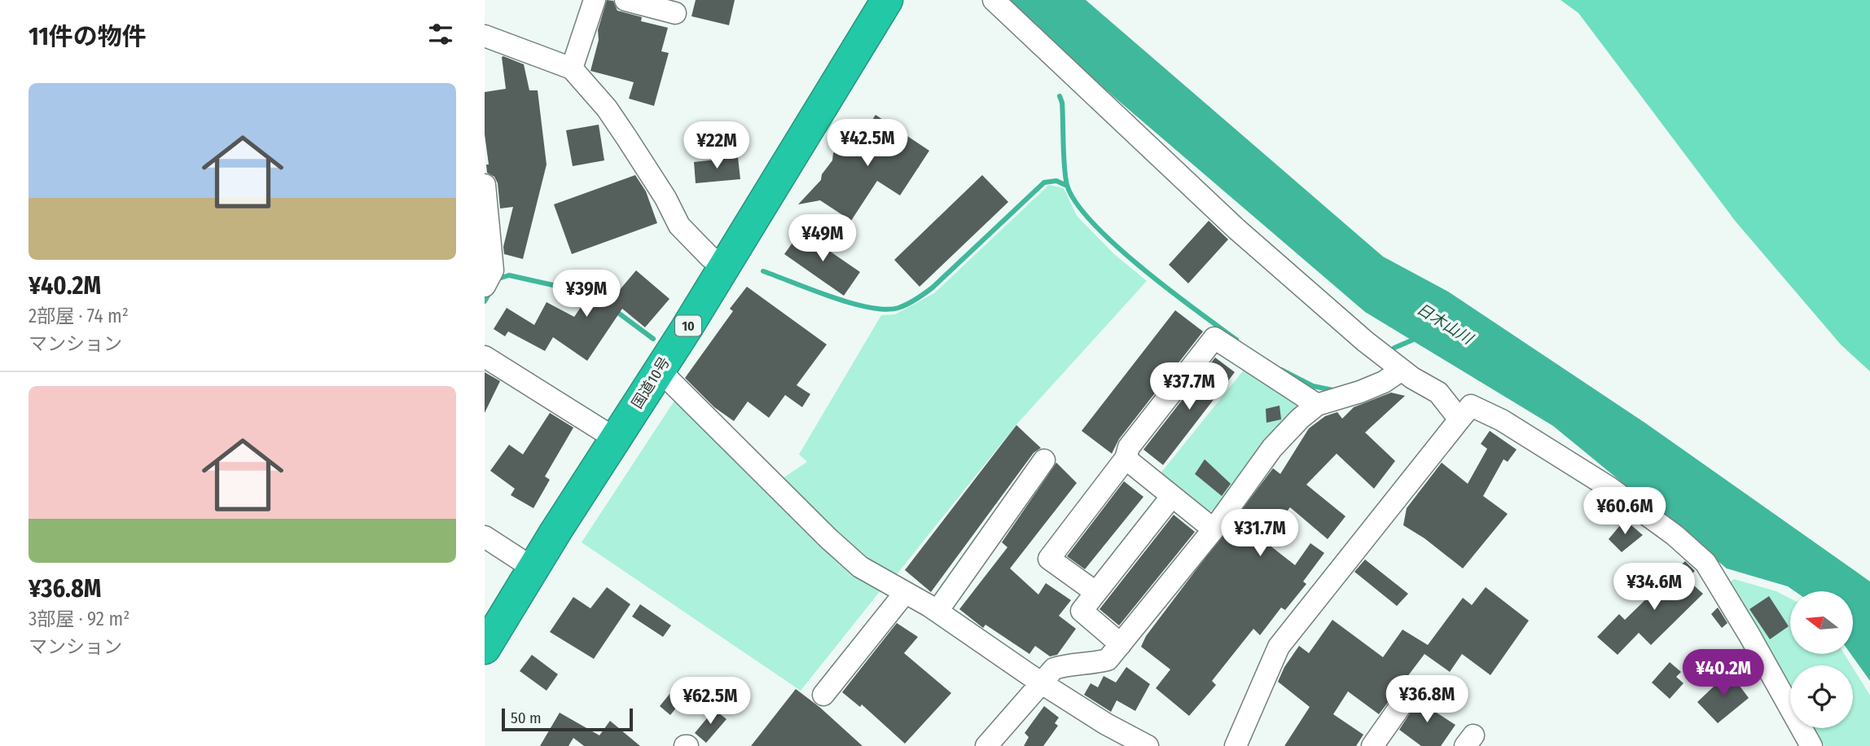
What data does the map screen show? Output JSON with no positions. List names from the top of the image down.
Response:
{
  "streets": {
    "highway": ["10", "国道10号"]
  },
  "water": ["日木山川"],
  "scale_bar": "50 m",
  "north": "left",
  "page": {
    "heading": "11件の物件",
    "list": [
      {
        "name": "¥40.2M",
        "note": "2部屋 · 74 m² · マンション"
      },
      {
        "name": "¥36.8M",
        "note": "3部屋 · 92 m² · マンション"
      }
    ],
    "price": [
      "¥42.5M",
      "¥22M",
      "¥49M",
      "¥39M",
      "¥37.7M",
      "¥60.6M",
      "¥31.7M",
      "¥34.6M",
      "¥40.2M",
      "¥36.8M",
      "¥62.5M"
    ],
    "scale": "50 m"
  }
}
